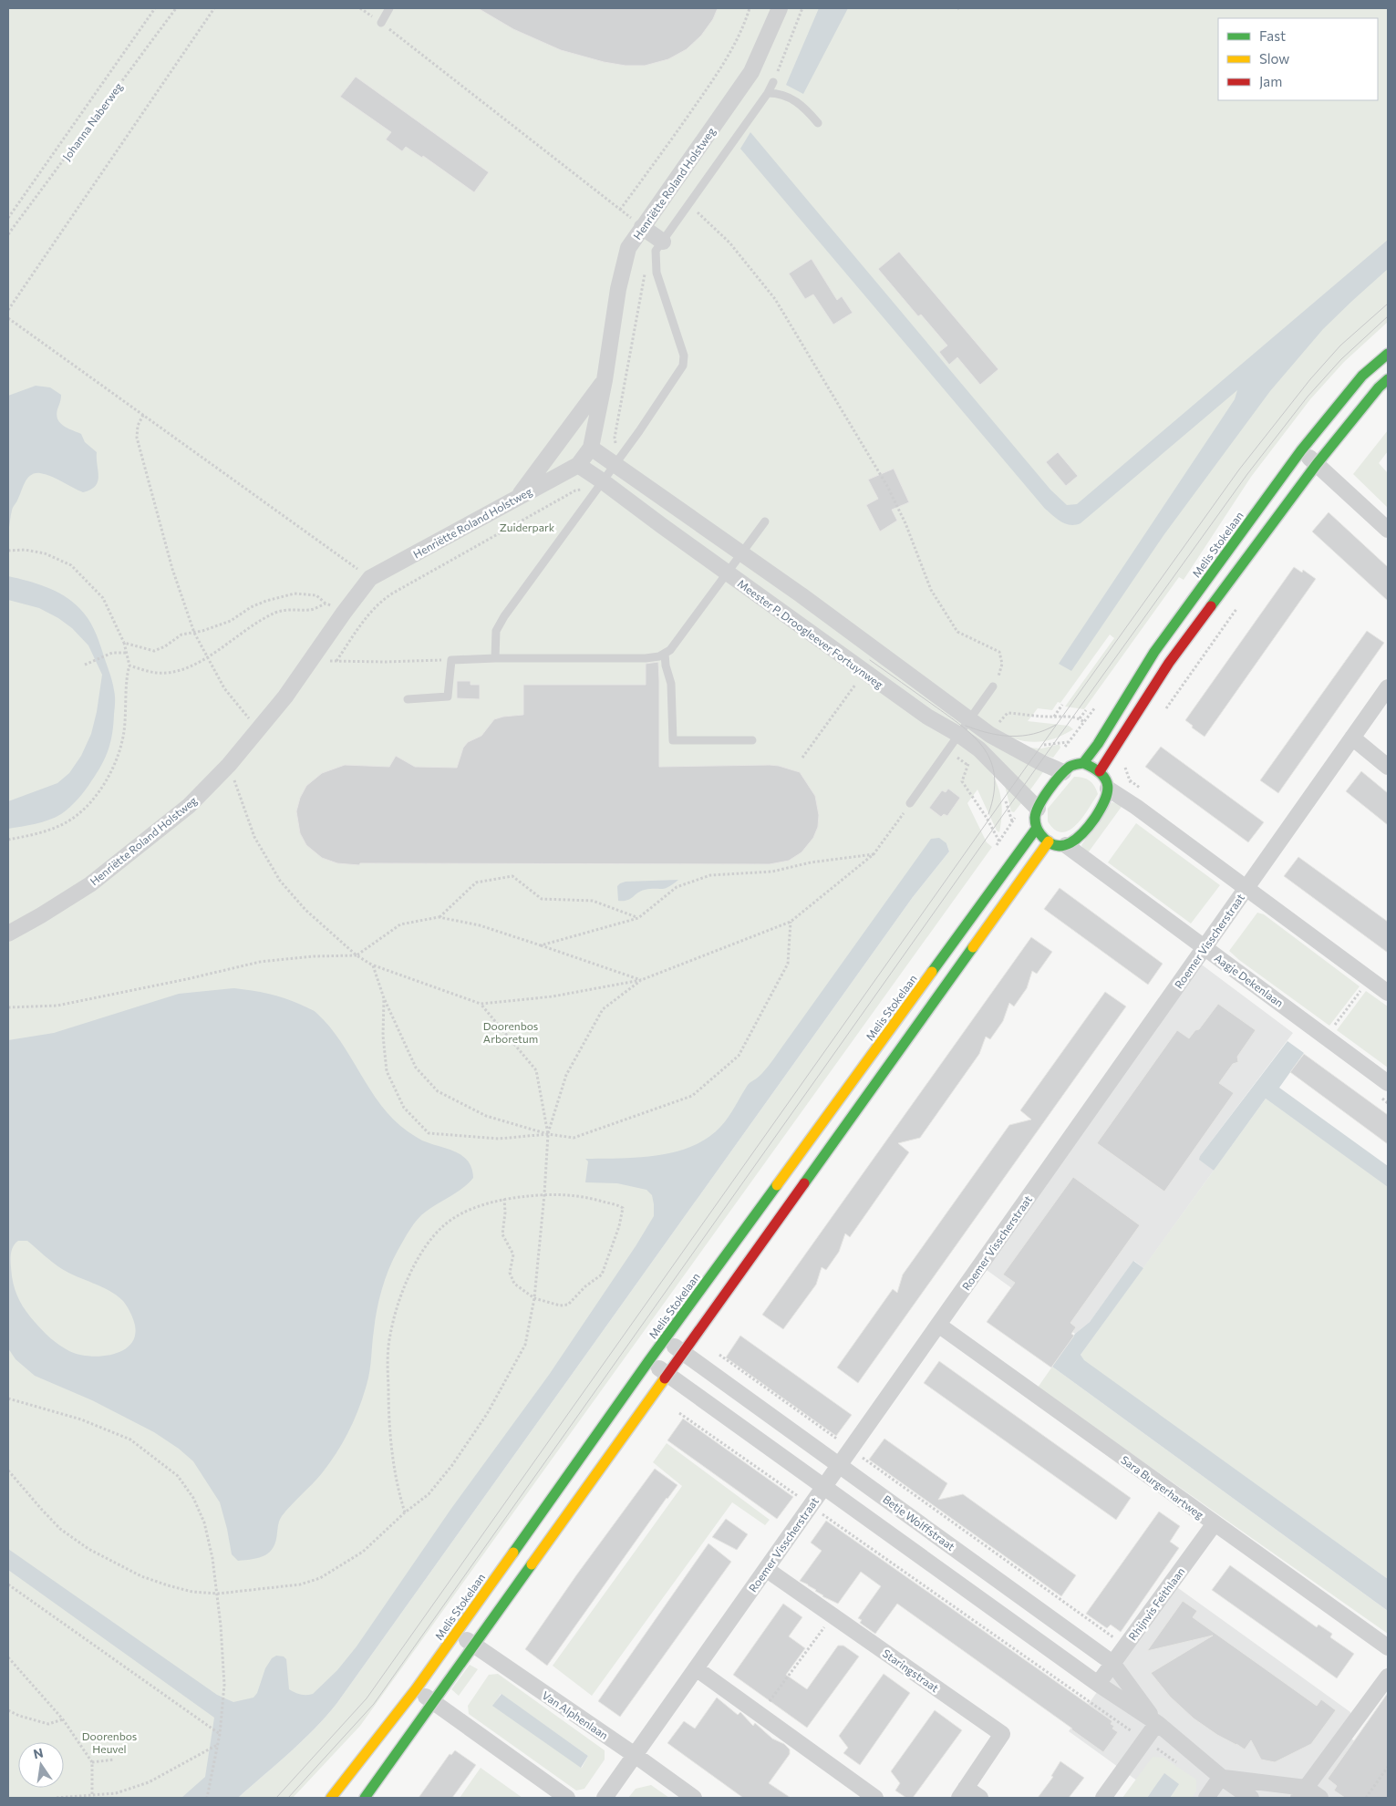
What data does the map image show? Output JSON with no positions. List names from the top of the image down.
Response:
{
  "streets": {
    "street": [
      "Henriëtte Roland Holstweg",
      "Melis Stokelaan",
      "Meester P. Droogleever Fortuynweg",
      "Roemer Visscherstraat",
      "Aagje Dekenlaan",
      "Sara Burgerhartweg",
      "Betje Wolffstraat",
      "Rhijnvis Feithlaan",
      "Staringstraat",
      "Van Alphenlaan"
    ],
    "path": ["Johanna Naberweg"]
  },
  "crossings": [
    ["Henriëtte Roland Holstweg", "Meester P. Droogleever Fortuynweg"],
    ["Melis Stokelaan", "Meester P. Droogleever Fortuynweg"],
    ["Melis Stokelaan", "Aagje Dekenlaan"],
    ["Melis Stokelaan", "Betje Wolffstraat"],
    ["Melis Stokelaan", "Van Alphenlaan"],
    ["Meester P. Droogleever Fortuynweg", "Aagje Dekenlaan"],
    ["Roemer Visscherstraat", "Aagje Dekenlaan"],
    ["Roemer Visscherstraat", "Sara Burgerhartweg"],
    ["Roemer Visscherstraat", "Betje Wolffstraat"],
    ["Roemer Visscherstraat", "Staringstraat"],
    ["Roemer Visscherstraat", "Van Alphenlaan"],
    ["Sara Burgerhartweg", "Rhijnvis Feithlaan"],
    ["Betje Wolffstraat", "Rhijnvis Feithlaan"]
  ],
  "parks": ["Zuiderpark", "Doorenbos Arboretum", "Doorenbos Heuvel"],
  "legend": ["Fast", "Slow", "Jam"],
  "north": "top"
}
